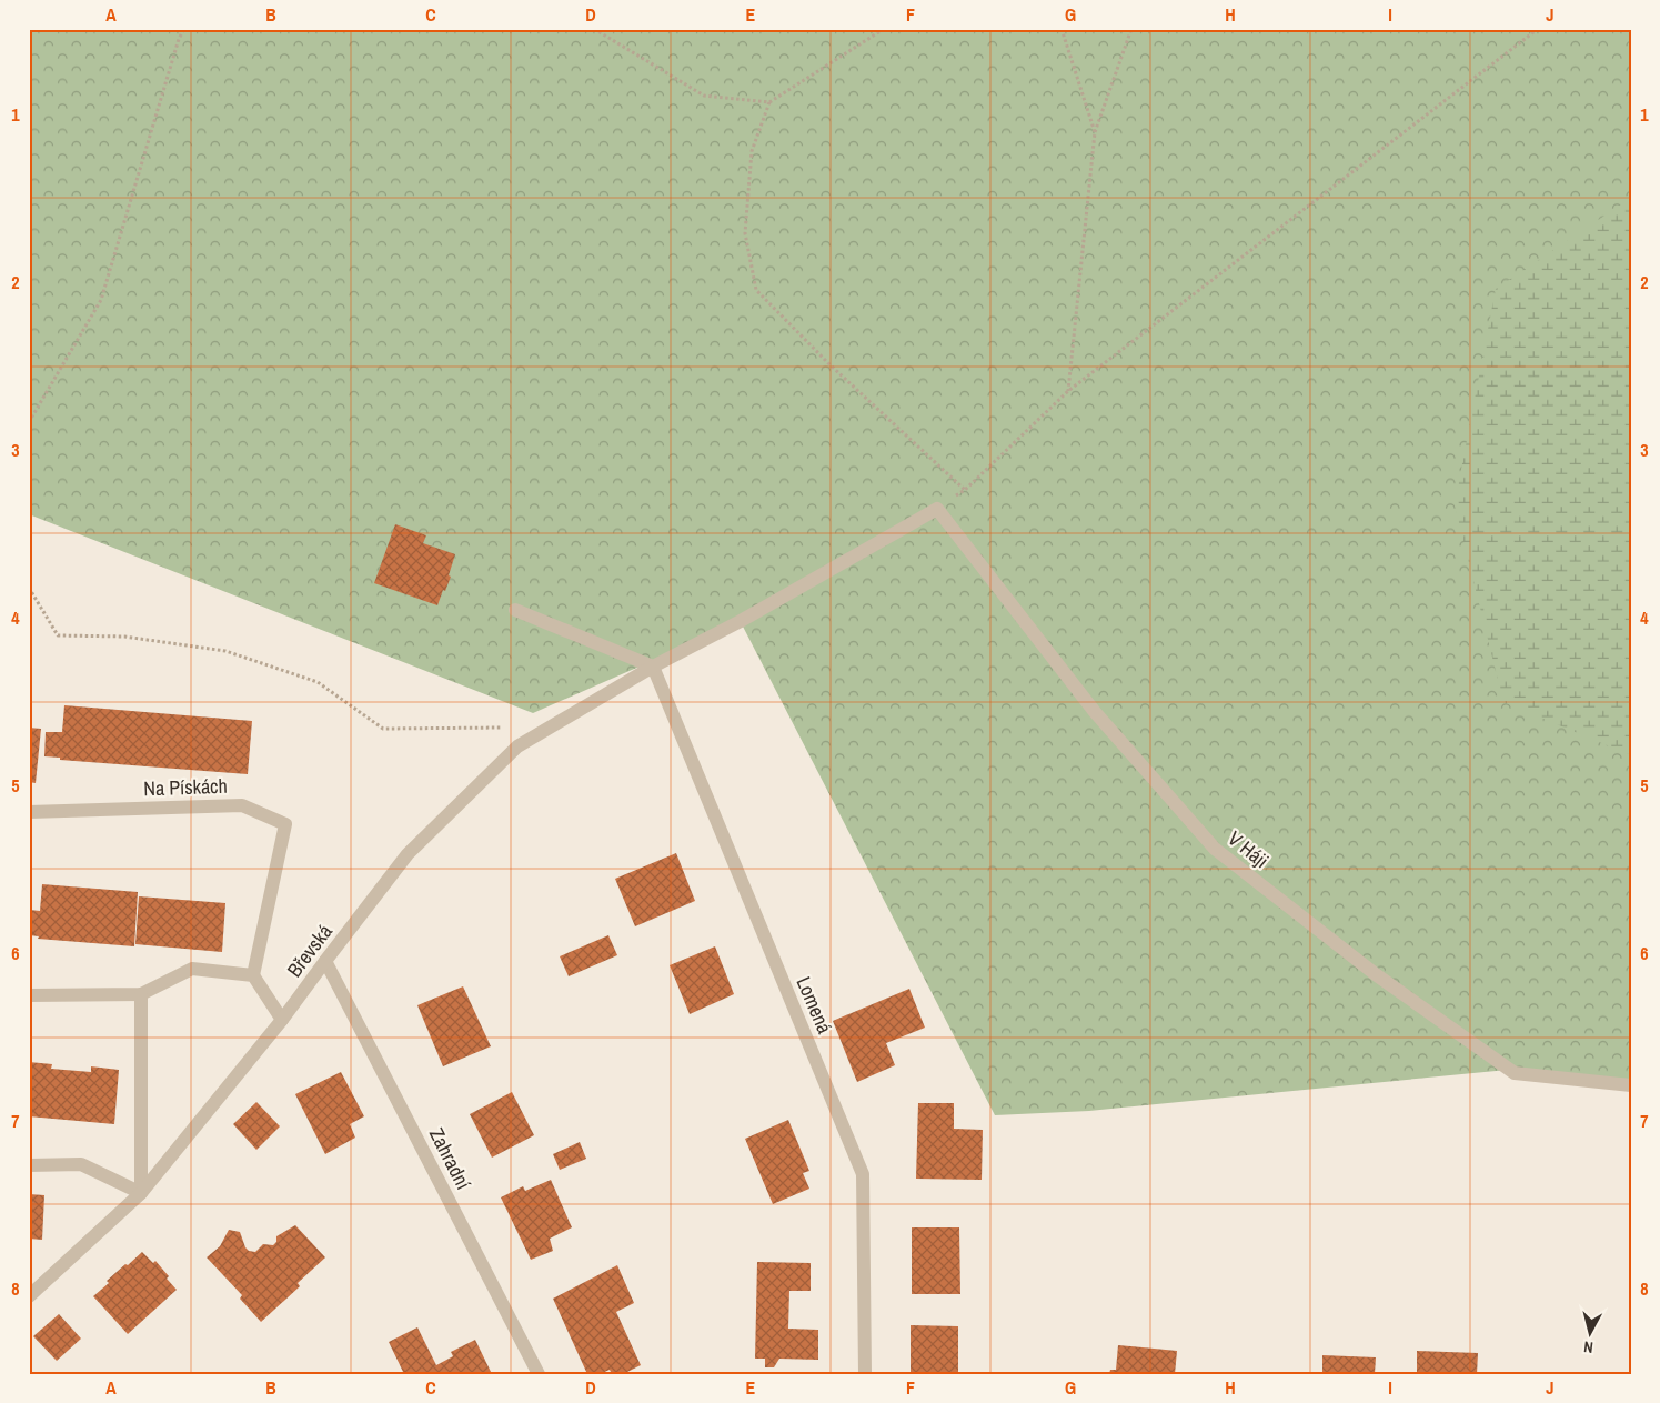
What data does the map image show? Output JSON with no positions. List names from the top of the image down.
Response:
{
  "streets": {
    "street": [
      "Na Pískách",
      "V Háji",
      "Břevská",
      "Lomená",
      "Zahradní"
    ]
  },
  "crossings": [
    ["V Háji", "Břevská"],
    ["Břevská", "Lomená"],
    ["Břevská", "Zahradní"]
  ],
  "north": "bottom",
  "grid": {
    "columns": [
      "A",
      "B",
      "C",
      "D",
      "E",
      "F",
      "G",
      "H",
      "I",
      "J"
    ],
    "rows": [
      "1",
      "2",
      "3",
      "4",
      "5",
      "6",
      "7",
      "8"
    ]
  }
}
